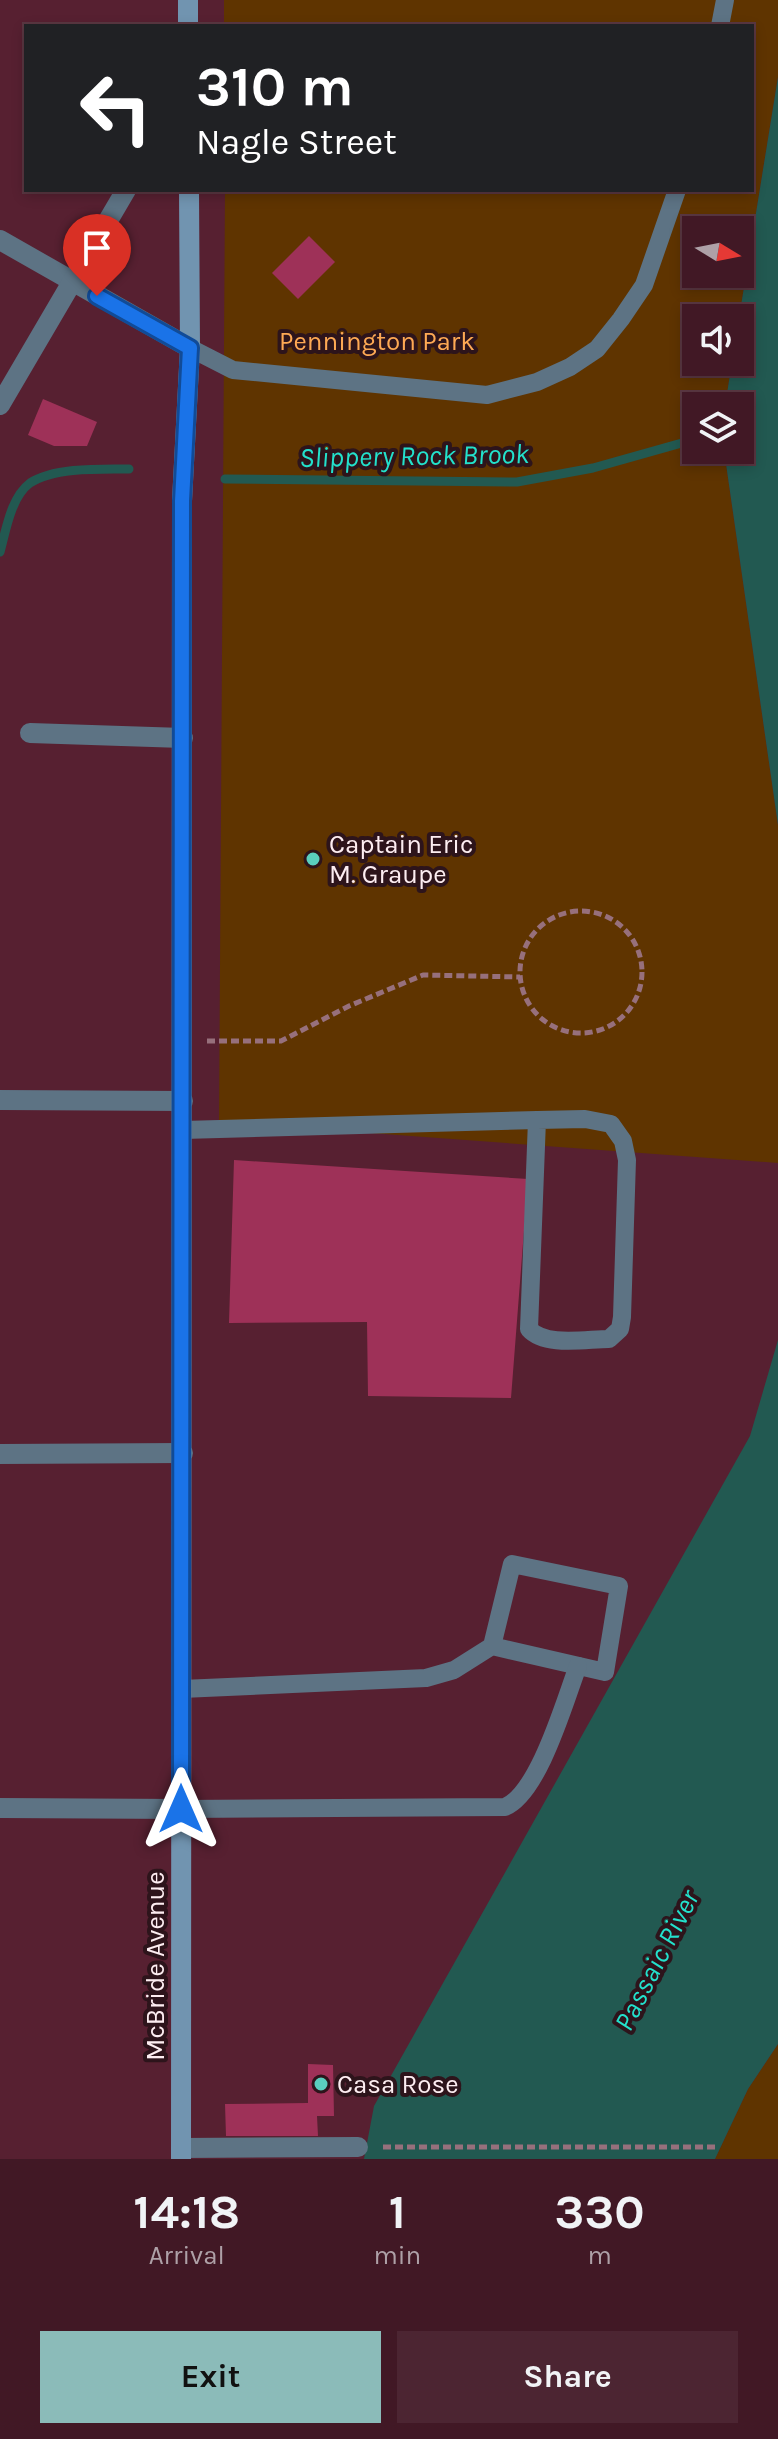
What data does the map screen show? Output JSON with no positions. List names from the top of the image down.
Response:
{
  "streets": {
    "main road": ["McBride Avenue"]
  },
  "water": ["Slippery Rock Brook", "Passaic River"],
  "parks": ["Pennington Park"],
  "places": ["Captain Eric M. Graupe", "Casa Rose"],
  "north": "right",
  "page": {
    "turn": ["310 m", "Nagle Street"],
    "eta": [
      "14:18",
      "Arrival",
      "1",
      "min",
      "330",
      "m"
    ],
    "buttons": ["Exit", "Share"]
  }
}
